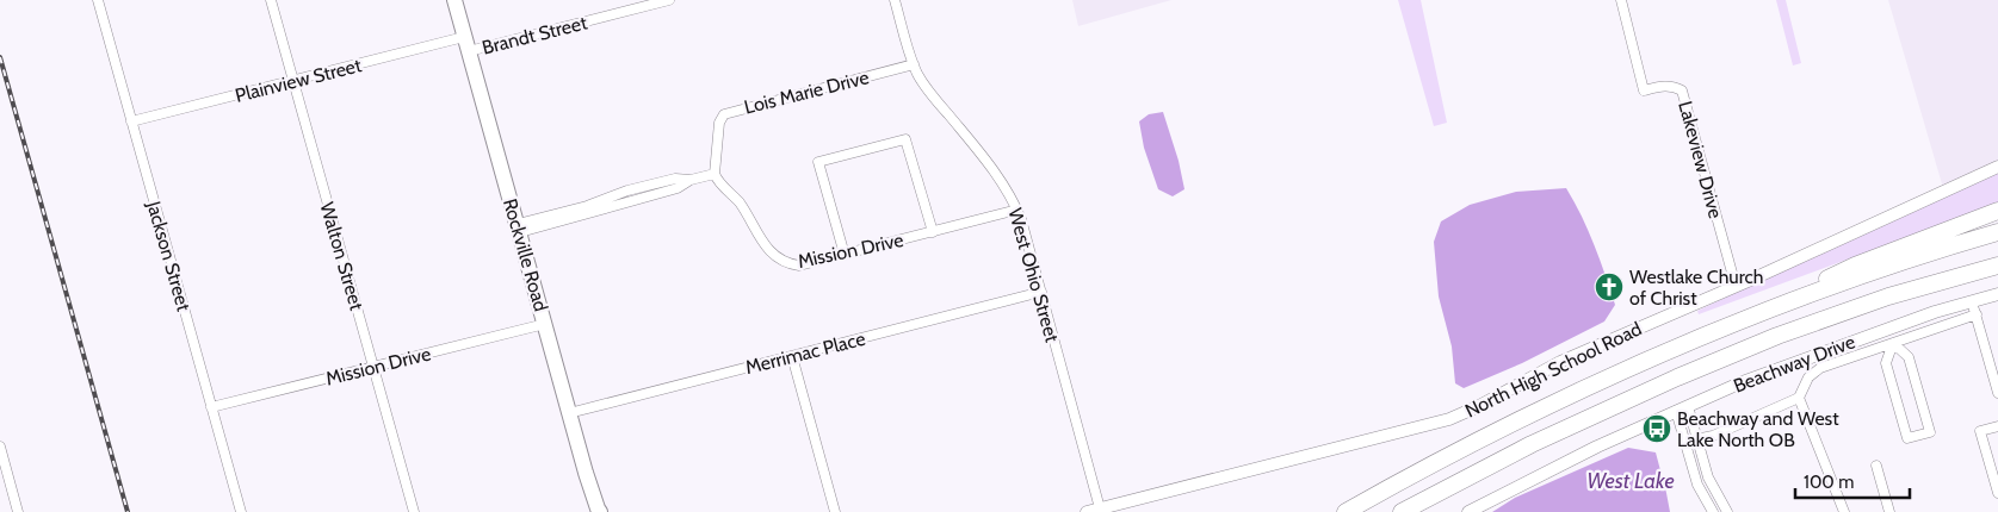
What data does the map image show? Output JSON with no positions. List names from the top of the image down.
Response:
{
  "streets": {
    "main road": ["Rockville Road"],
    "street": [
      "Brandt Street",
      "Plainview Street",
      "Lois Marie Drive",
      "Lakeview Drive",
      "Mission Drive",
      "Jackson Street",
      "Walton Street",
      "West Ohio Street",
      "Merrimac Place",
      "Beachway Drive",
      "North High School Road"
    ]
  },
  "crossings": [
    ["Brandt Street", "Plainview Street"],
    ["Brandt Street", "Rockville Road"],
    ["Plainview Street", "Rockville Road"],
    ["Plainview Street", "Jackson Street"],
    ["Plainview Street", "Walton Street"],
    ["Lois Marie Drive", "Mission Drive"],
    ["Lois Marie Drive", "West Ohio Street"],
    ["Lakeview Drive", "North High School Road"],
    ["Mission Drive", "Rockville Road"],
    ["Mission Drive", "Jackson Street"],
    ["Mission Drive", "Walton Street"],
    ["Mission Drive", "West Ohio Street"],
    ["Rockville Road", "Merrimac Place"],
    ["West Ohio Street", "Merrimac Place"],
    ["West Ohio Street", "North High School Road"]
  ],
  "water": ["West Lake"],
  "places": {
    "church": ["Westlake Church of Christ"],
    "bus stop": ["Beachway and West Lake North OB"]
  },
  "scale_bar": "100 m"
}
